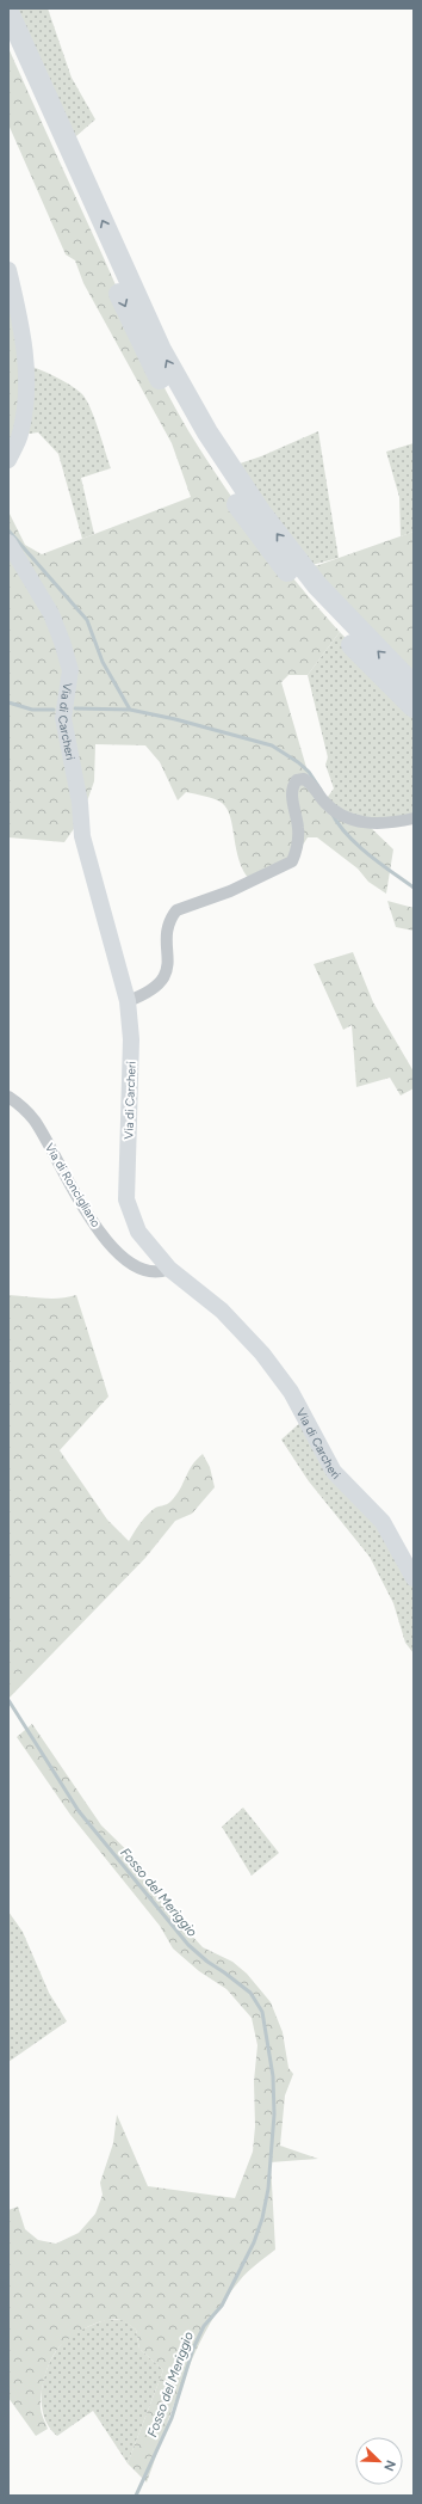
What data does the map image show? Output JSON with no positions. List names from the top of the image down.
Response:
{
  "streets": {
    "street": ["Via di Carcheri", "Via di Roncigliano"]
  },
  "crossings": [
    ["Via di Carcheri", "Via di Roncigliano"]
  ],
  "water": ["Fosso del Meriggio"],
  "north": "bottom right"
}
